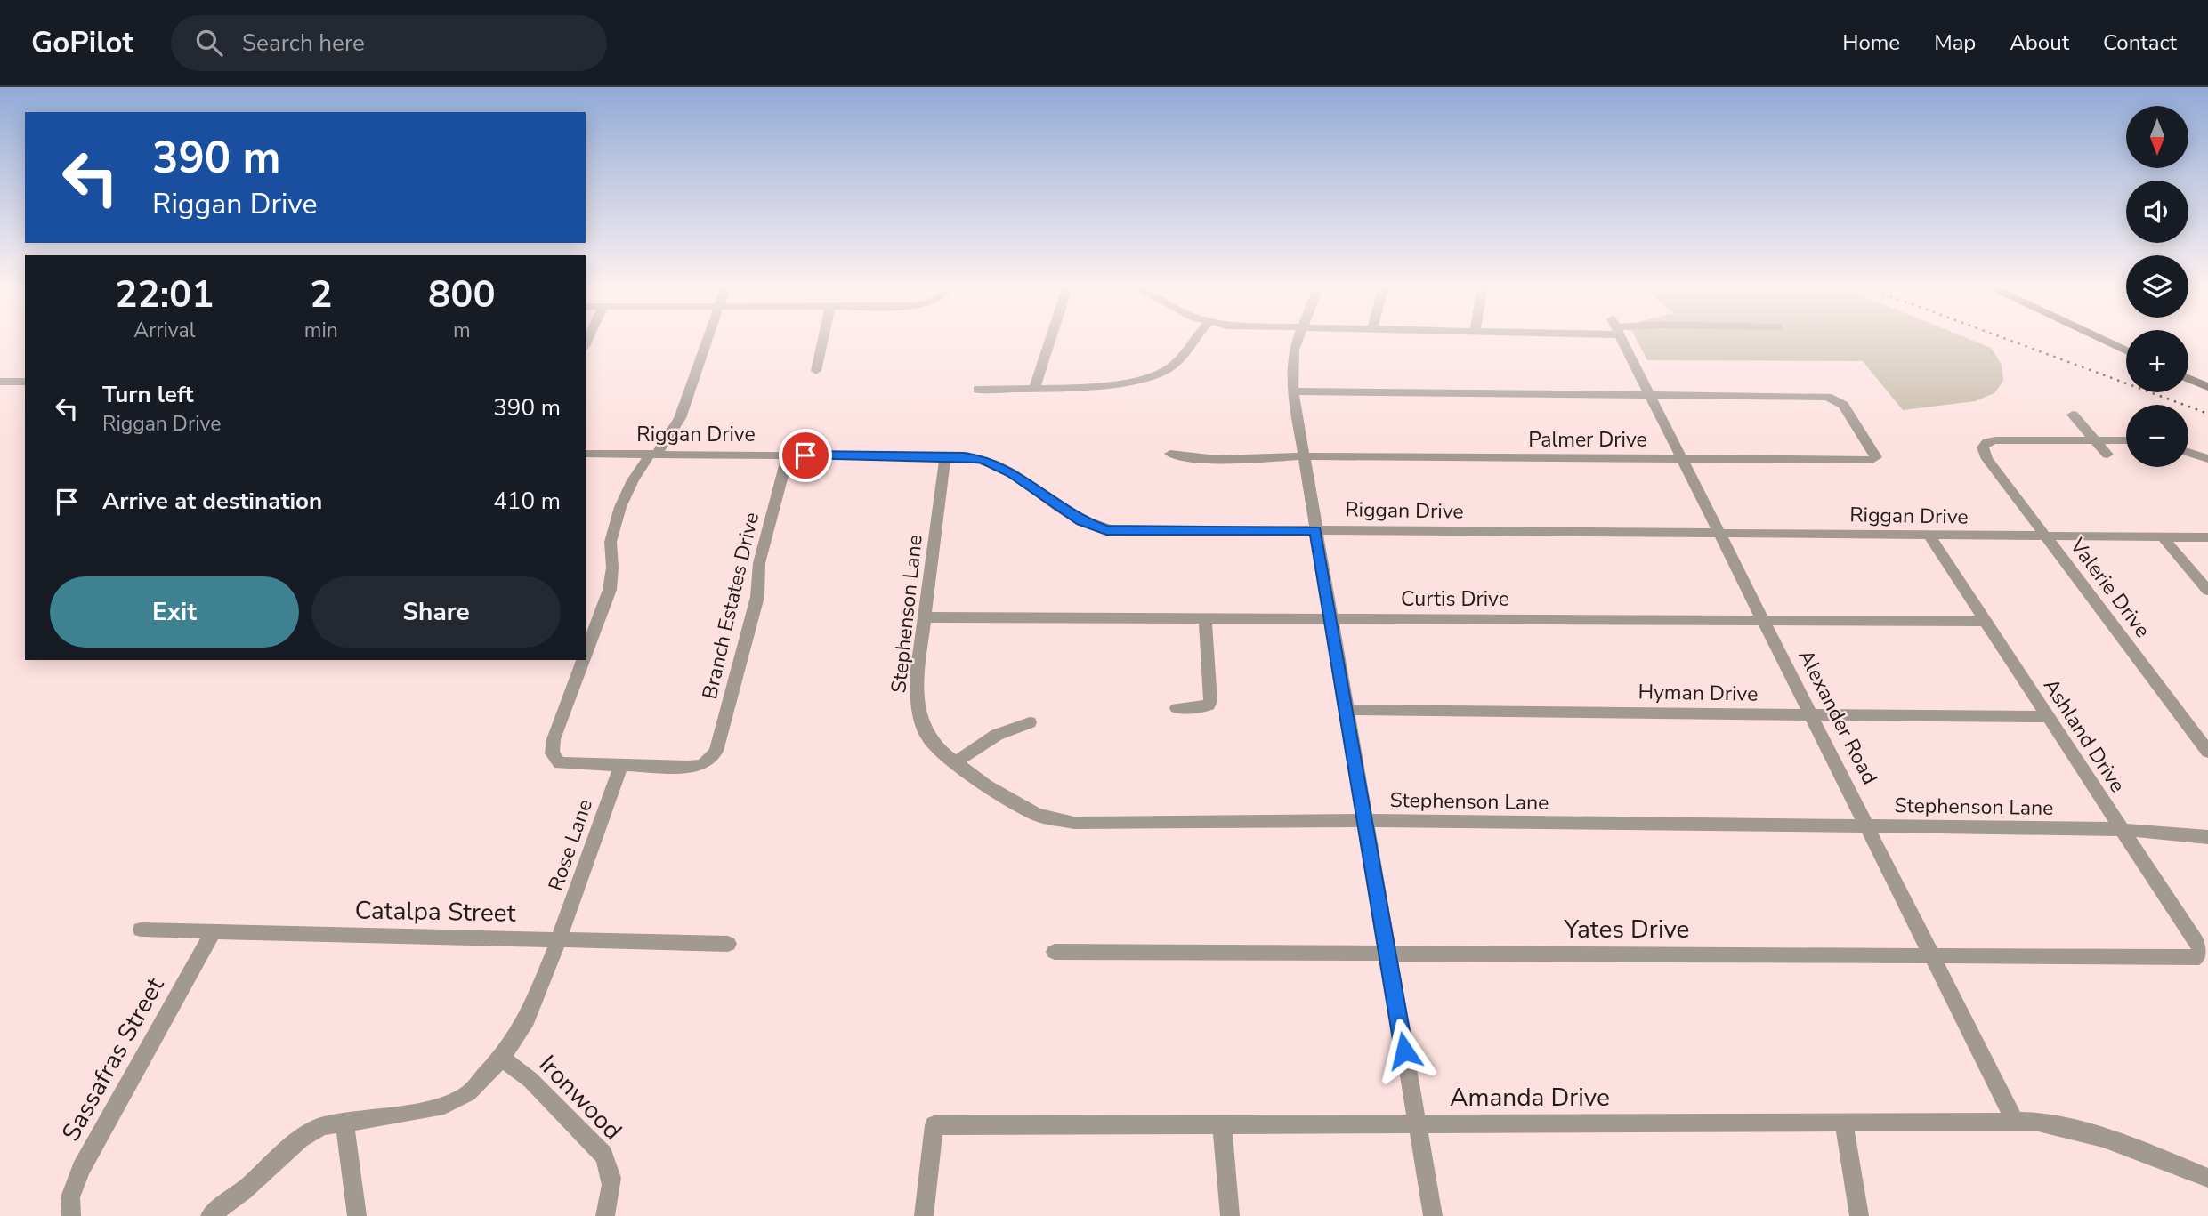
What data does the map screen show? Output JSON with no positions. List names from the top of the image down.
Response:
{
  "streets": {
    "street": [
      "Riggan Drive",
      "Palmer Drive",
      "Valerie Drive",
      "Curtis Drive",
      "Branch Estates Drive",
      "Stephenson Lane",
      "Hyman Drive",
      "Alexander Road",
      "Ashland Drive",
      "Rose Lane",
      "Catalpa Street",
      "Yates Drive",
      "Sassafras Street",
      "Ironwood",
      "Amanda Drive"
    ]
  },
  "crossings": [
    ["Riggan Drive", "Valerie Drive"],
    ["Riggan Drive", "Branch Estates Drive"],
    ["Riggan Drive", "Stephenson Lane"],
    ["Riggan Drive", "Alexander Road"],
    ["Riggan Drive", "Ashland Drive"],
    ["Palmer Drive", "Alexander Road"],
    ["Curtis Drive", "Stephenson Lane"],
    ["Curtis Drive", "Alexander Road"],
    ["Curtis Drive", "Ashland Drive"],
    ["Stephenson Lane", "Alexander Road"],
    ["Stephenson Lane", "Ashland Drive"],
    ["Hyman Drive", "Alexander Road"],
    ["Hyman Drive", "Ashland Drive"],
    ["Alexander Road", "Yates Drive"],
    ["Alexander Road", "Amanda Drive"],
    ["Ashland Drive", "Yates Drive"],
    ["Rose Lane", "Catalpa Street"],
    ["Rose Lane", "Ironwood"],
    ["Catalpa Street", "Sassafras Street"]
  ],
  "north": "bottom",
  "page": {
    "header": "GoPilot",
    "search": "Search here",
    "nav": [
      "Home",
      "Map",
      "About",
      "Contact"
    ],
    "map_buttons": ["+", "−"],
    "turn": ["390 m", "Riggan Drive"],
    "eta": [
      "22:01",
      "Arrival",
      "2",
      "min",
      "800",
      "m"
    ],
    "list": [
      {
        "name": "Turn left",
        "note": "Riggan Drive",
        "value": "390 m"
      },
      {
        "name": "Arrive at destination",
        "value": "410 m"
      }
    ],
    "buttons": ["Exit", "Share"]
  }
}
